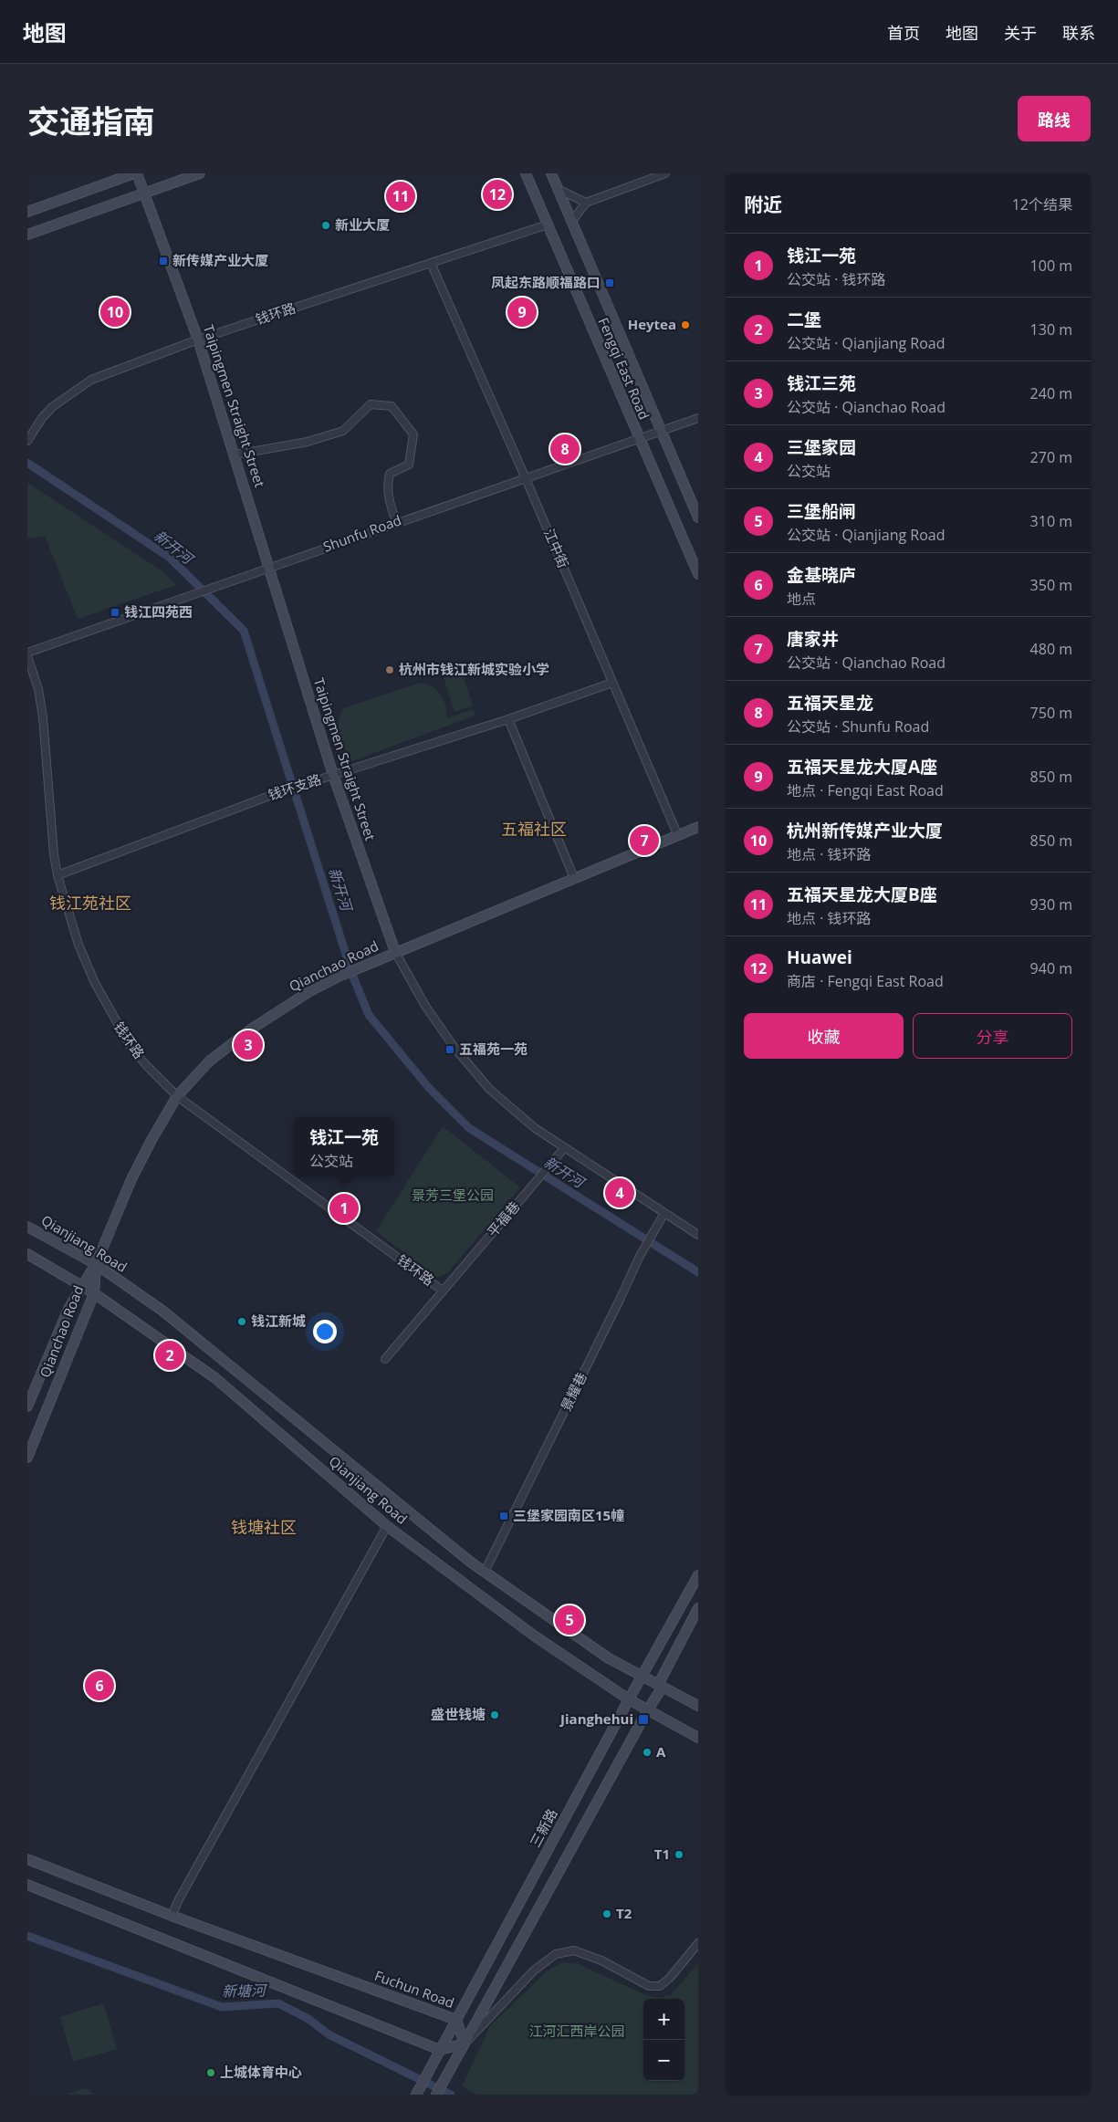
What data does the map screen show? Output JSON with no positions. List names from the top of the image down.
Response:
{
  "streets": {
    "main road": [
      "Fengqi East Road",
      "Taipingmen Straight Street",
      "Qianchao Road",
      "Qianjiang Road",
      "三新路",
      "Fuchun Road"
    ],
    "street": [
      "钱环路",
      "Shunfu Road",
      "江中街",
      "钱环支路",
      "平福巷",
      "景耀巷"
    ]
  },
  "crossings": [
    ["钱环路", "Fengqi East Road"],
    ["钱环路", "Taipingmen Straight Street"],
    ["钱环路", "Shunfu Road"],
    ["钱环路", "江中街"],
    ["钱环路", "钱环支路"],
    ["钱环路", "Qianchao Road"],
    ["钱环路", "平福巷"],
    ["Fengqi East Road", "Shunfu Road"],
    ["Taipingmen Straight Street", "Shunfu Road"],
    ["Taipingmen Straight Street", "钱环支路"],
    ["Taipingmen Straight Street", "Qianchao Road"],
    ["Taipingmen Straight Street", "平福巷"],
    ["Taipingmen Straight Street", "景耀巷"],
    ["Shunfu Road", "江中街"],
    ["江中街", "钱环支路"],
    ["江中街", "Qianchao Road"],
    ["Qianchao Road", "Qianjiang Road"],
    ["Qianjiang Road", "景耀巷"],
    ["Qianjiang Road", "三新路"],
    ["三新路", "Fuchun Road"]
  ],
  "districts": ["五福社区", "钱江苑社区", "钱塘社区"],
  "water": ["新开河", "新塘河"],
  "parks": ["景芳三堡公园", "江河汇西岸公园"],
  "places": {
    "other": [
      "新业大厦",
      "Heytea",
      "杭州市钱江新城实验小学",
      "钱江新城",
      "盛世钱塘",
      "A",
      "T1",
      "T2",
      "上城体育中心"
    ],
    "transit": [
      "新传媒产业大厦",
      "凤起东路顺福路口",
      "钱江四苑西",
      "五福苑一苑",
      "三堡家园南区15幢",
      "Jianghehui"
    ]
  },
  "page": {
    "header": "地图",
    "nav": [
      "首页",
      "地图",
      "关于",
      "联系"
    ],
    "title": "交通指南",
    "buttons": [
      "路线",
      ["收藏", "分享"]
    ],
    "heading": ["附近", "12个结果"],
    "pins": [
      "12",
      "11",
      "9",
      "10",
      "8",
      "7",
      "3",
      "4",
      "1",
      "2",
      "5",
      "6"
    ],
    "list": [
      {
        "mark": "1",
        "name": "钱江一苑",
        "note": "公交站 · 钱环路",
        "value": "100 m"
      },
      {
        "mark": "2",
        "name": "二堡",
        "note": "公交站 · Qianjiang Road",
        "value": "130 m"
      },
      {
        "mark": "3",
        "name": "钱江三苑",
        "note": "公交站 · Qianchao Road",
        "value": "240 m"
      },
      {
        "mark": "4",
        "name": "三堡家园",
        "note": "公交站",
        "value": "270 m"
      },
      {
        "mark": "5",
        "name": "三堡船闸",
        "note": "公交站 · Qianjiang Road",
        "value": "310 m"
      },
      {
        "mark": "6",
        "name": "金基晓庐",
        "note": "地点",
        "value": "350 m"
      },
      {
        "mark": "7",
        "name": "唐家井",
        "note": "公交站 · Qianchao Road",
        "value": "480 m"
      },
      {
        "mark": "8",
        "name": "五福天星龙",
        "note": "公交站 · Shunfu Road",
        "value": "750 m"
      },
      {
        "mark": "9",
        "name": "五福天星龙大厦A座",
        "note": "地点 · Fengqi East Road",
        "value": "850 m"
      },
      {
        "mark": "10",
        "name": "杭州新传媒产业大厦",
        "note": "地点 · 钱环路",
        "value": "850 m"
      },
      {
        "mark": "11",
        "name": "五福天星龙大厦B座",
        "note": "地点 · 钱环路",
        "value": "930 m"
      },
      {
        "mark": "12",
        "name": "Huawei",
        "note": "商店 · Fengqi East Road",
        "value": "940 m"
      }
    ],
    "popup": ["钱江一苑", "公交站"],
    "map_buttons": ["+", "−"]
  }
}
